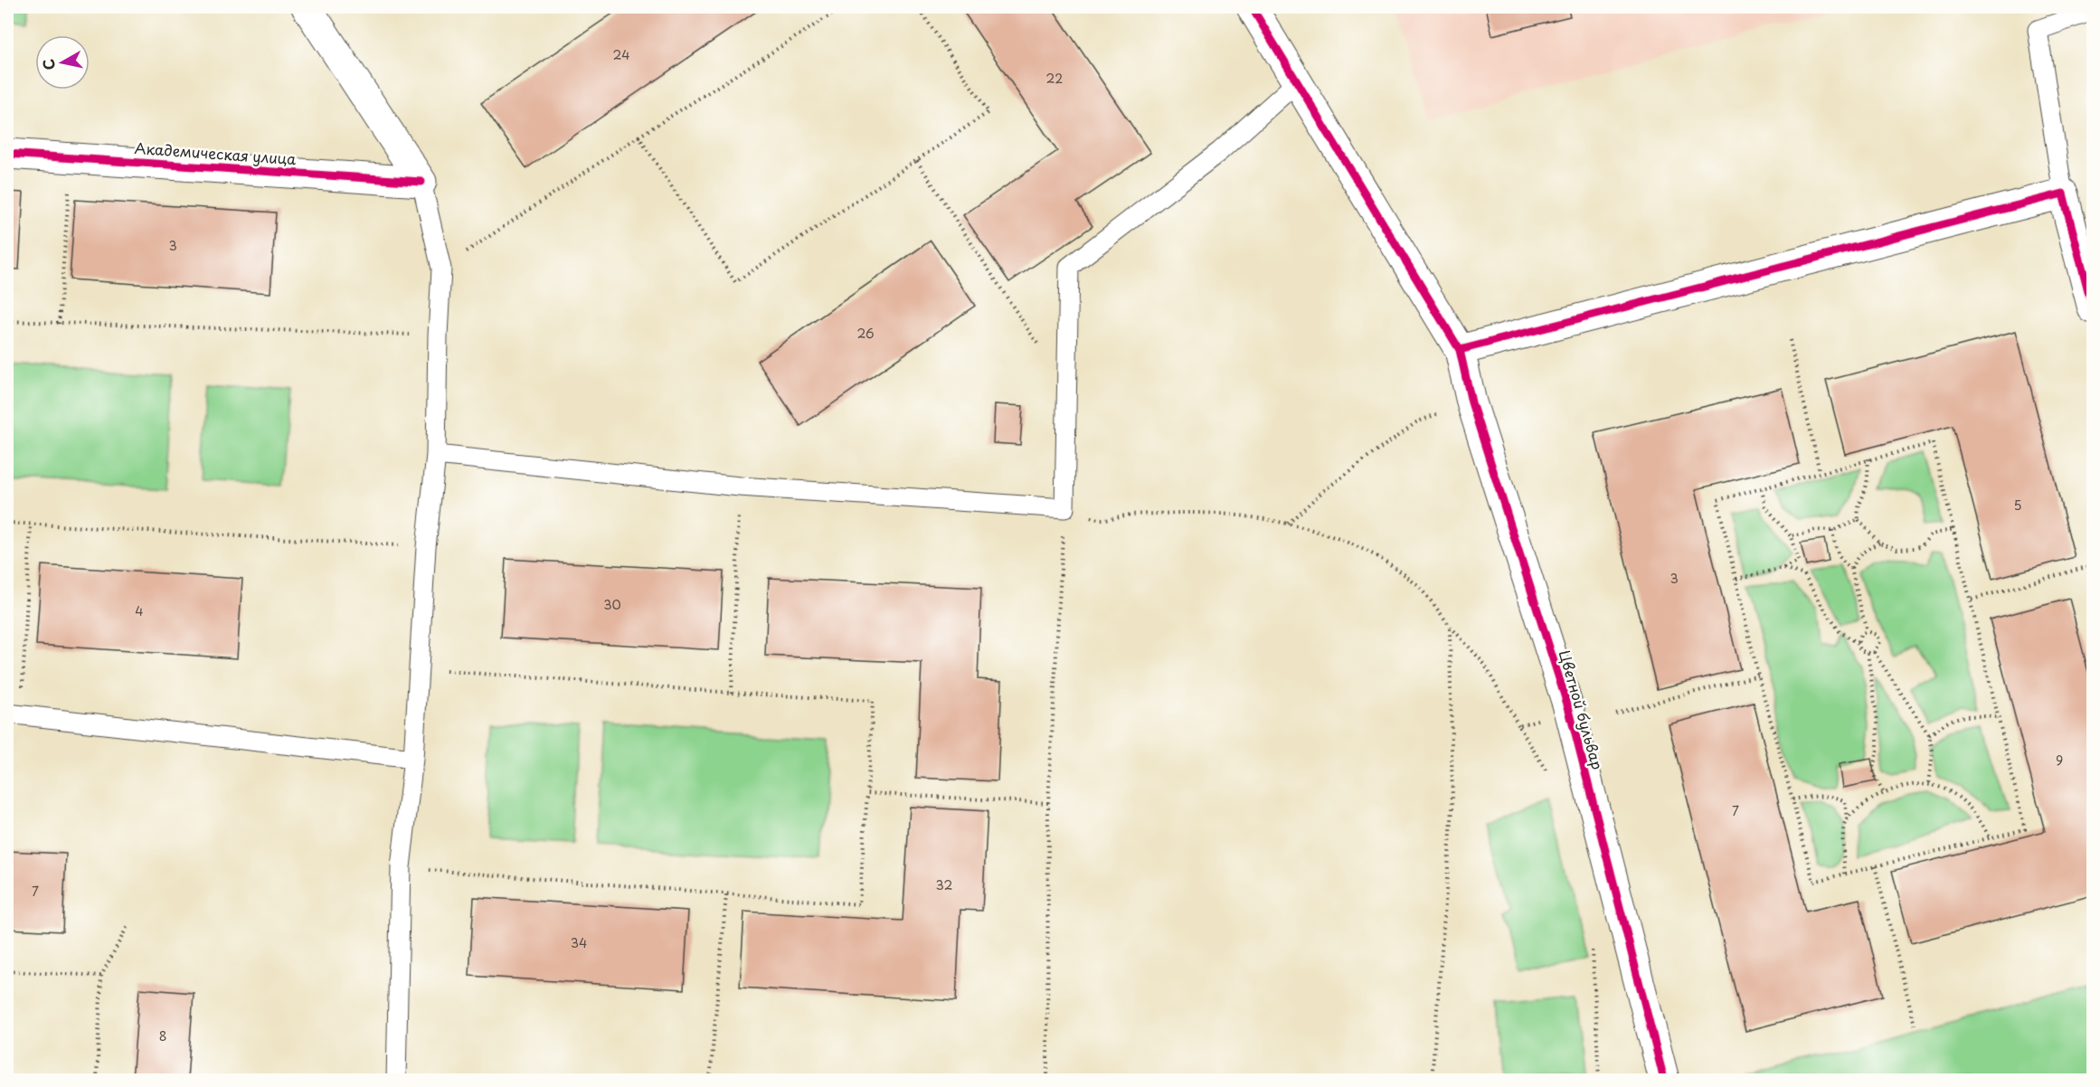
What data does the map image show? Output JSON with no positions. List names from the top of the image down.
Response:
{
  "streets": {
    "street": ["Академическая улица", "Цветной бульвар"]
  },
  "house_numbers": [
    "24",
    "22",
    "3",
    "26",
    "5",
    "3",
    "30",
    "4",
    "9",
    "7",
    "32",
    "7",
    "34",
    "8"
  ],
  "north": "left"
}
